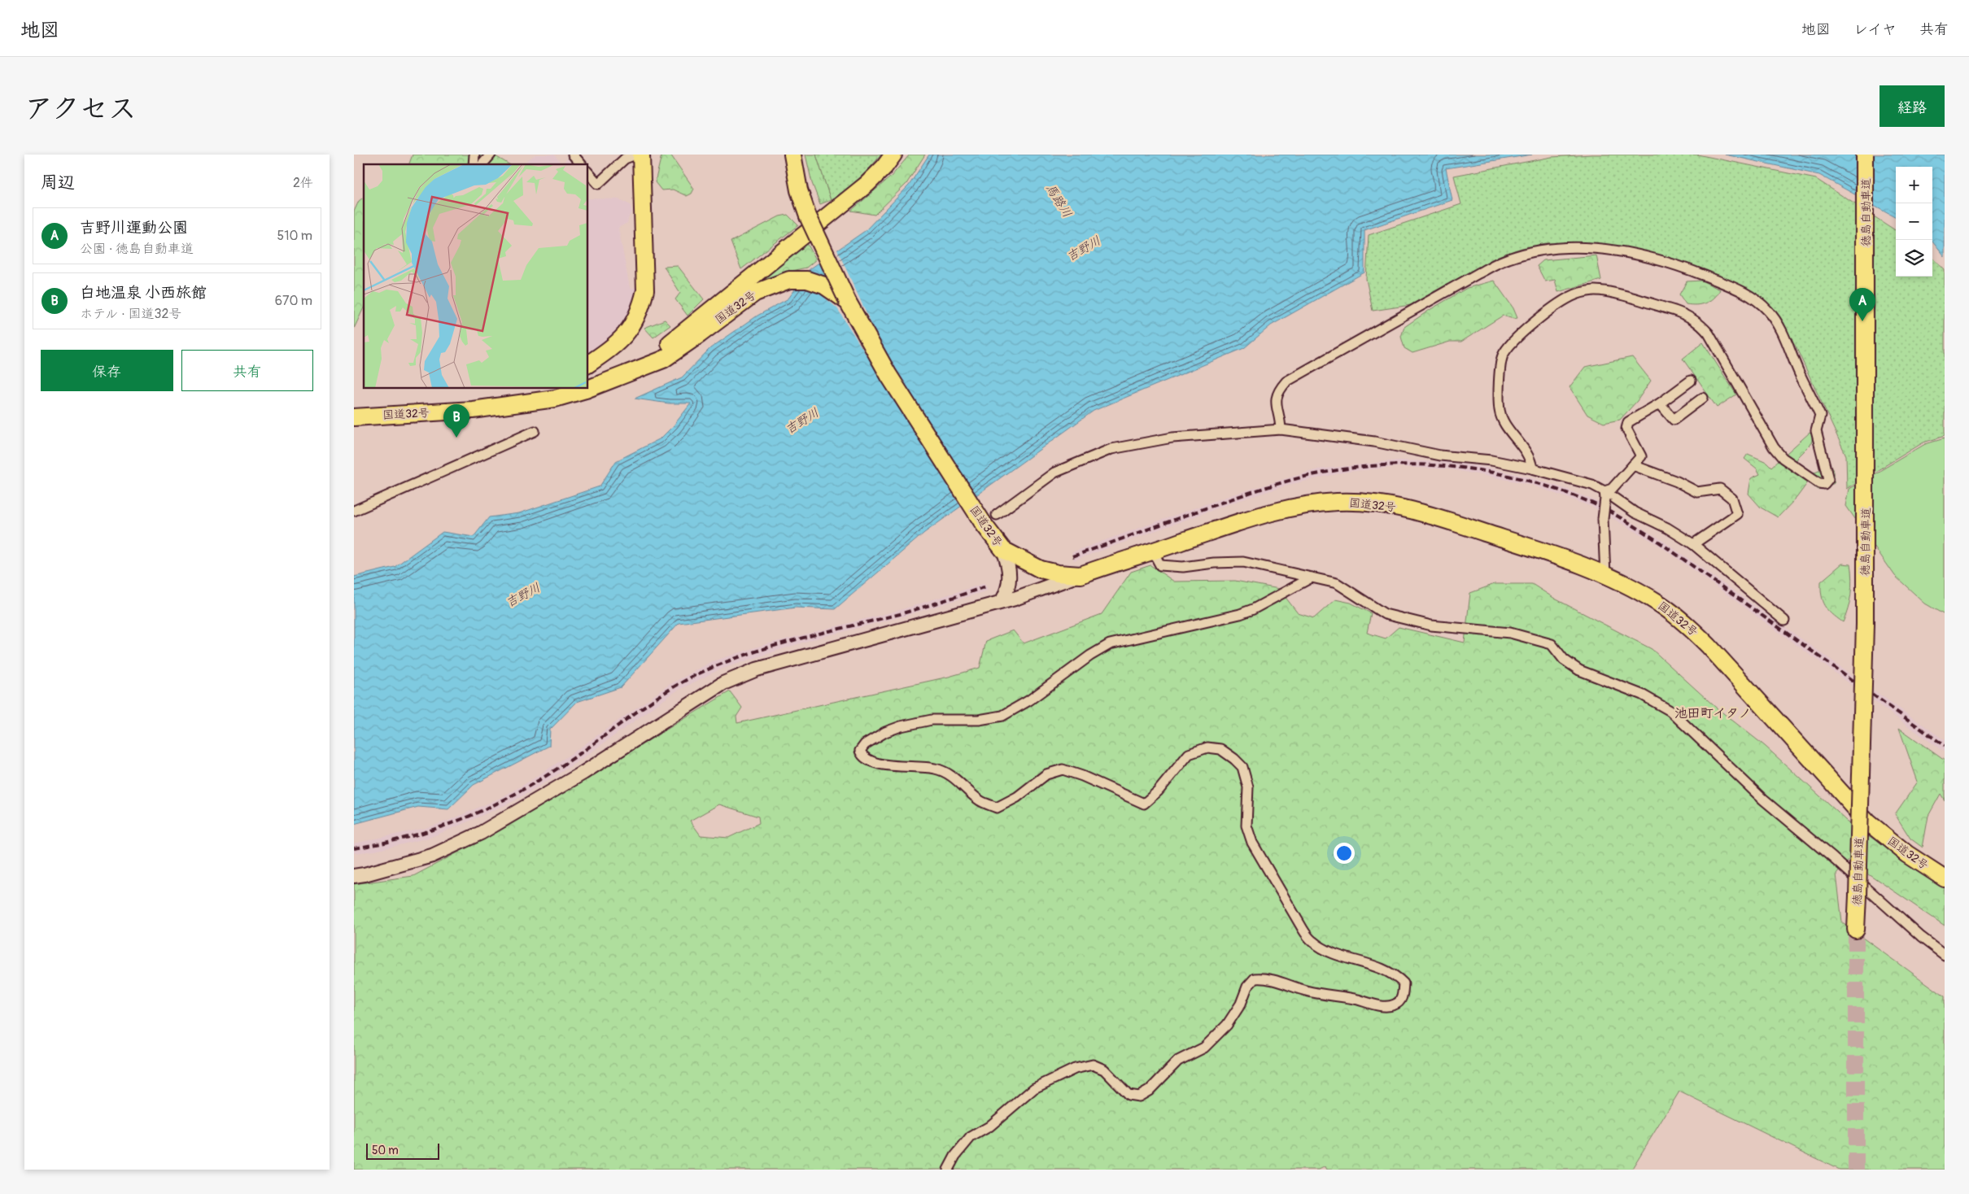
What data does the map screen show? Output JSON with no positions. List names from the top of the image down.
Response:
{
  "streets": {
    "highway": ["徳島自動車道", "国道32号"]
  },
  "districts": ["池田町イタノ"],
  "water": ["馬路川", "吉野川"],
  "scale_bar": "50 m",
  "page": {
    "header": "地図",
    "nav": ["地図", "レイヤ", "共有"],
    "title": "アクセス",
    "buttons": [
      "経路",
      ["保存", "共有"]
    ],
    "heading": ["周辺", "2件"],
    "map_buttons": ["+", "−"],
    "list": [
      {
        "mark": "A",
        "name": "吉野川運動公園",
        "note": "公園 · 徳島自動車道",
        "value": "510 m"
      },
      {
        "mark": "B",
        "name": "白地温泉 小西旅館",
        "note": "ホテル · 国道32号",
        "value": "670 m"
      }
    ],
    "pins": ["A", "B"],
    "scale": "50 m"
  }
}
